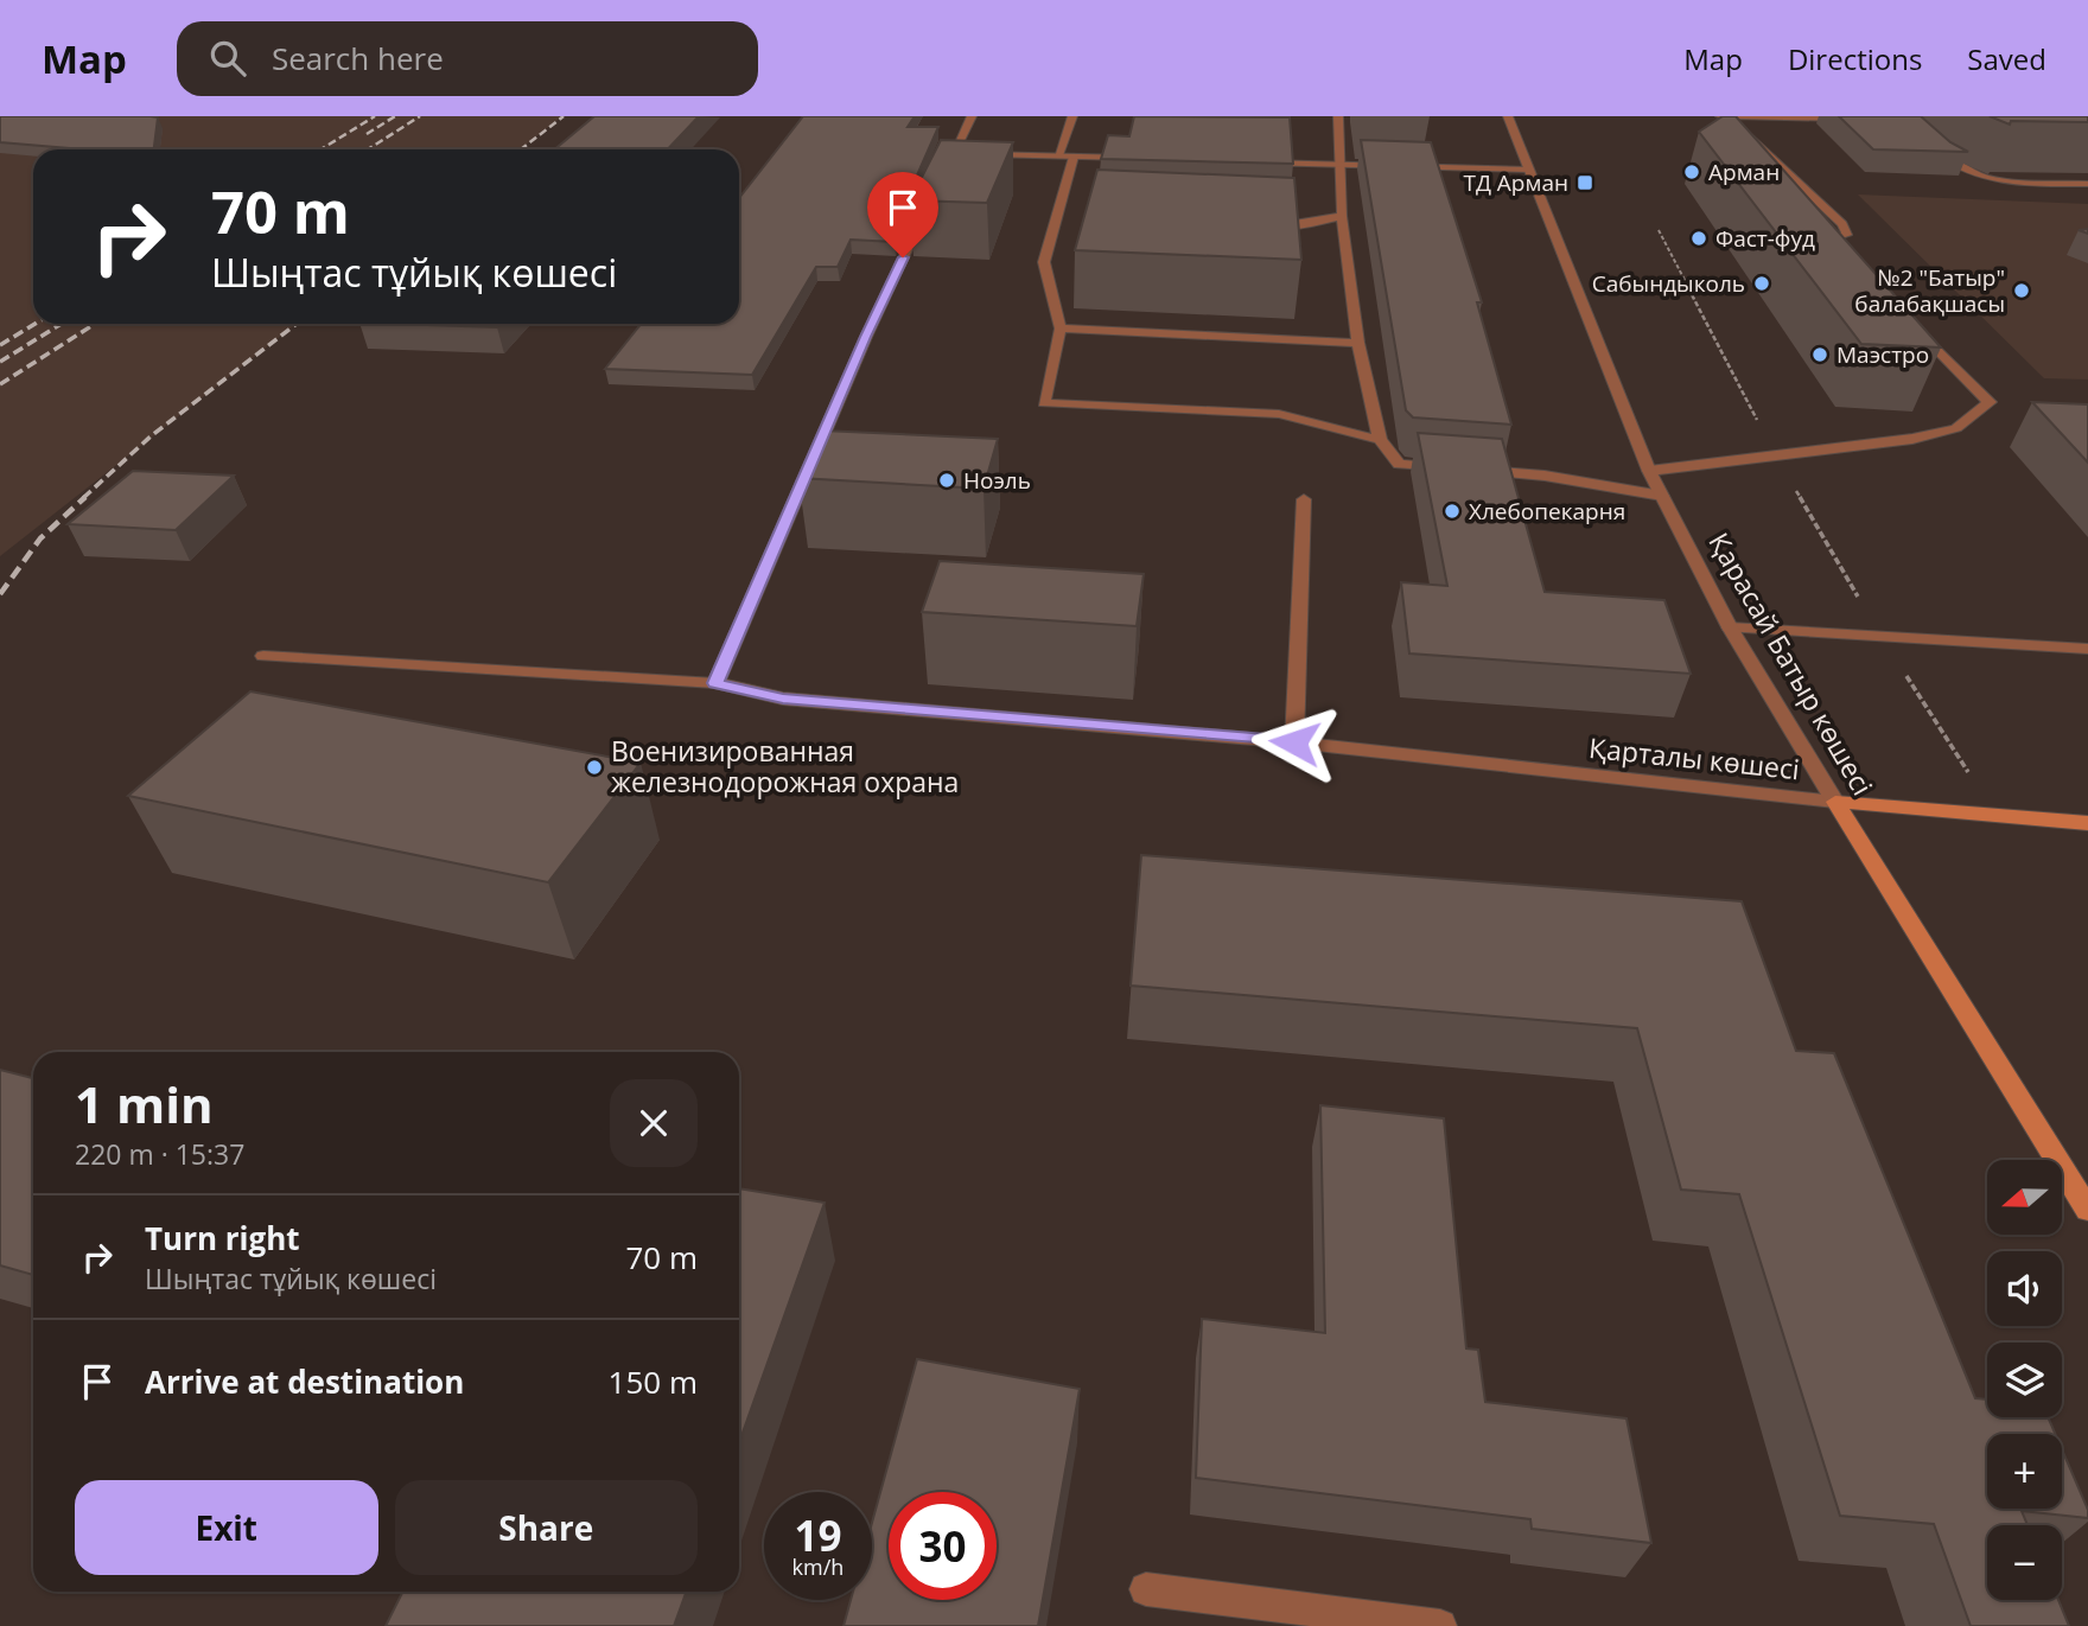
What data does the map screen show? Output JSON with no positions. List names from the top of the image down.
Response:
{
  "streets": {
    "main road": ["Қарасай Батыр көшесі", "Қарталы көшесі"]
  },
  "crossings": [
    ["Қарасай Батыр көшесі", "Қарталы көшесі"]
  ],
  "places": {
    "other": [
      "Арман",
      "Фаст-фуд",
      "Сабындыколь",
      "№2 \"Батыр\" балабақшасы",
      "Маэстро",
      "Ноэль",
      "Хлебопекарня",
      "Военизированная железнодорожная охрана"
    ],
    "transit": ["ТД Арман"]
  },
  "north": "left",
  "page": {
    "header": "Map",
    "search": "Search here",
    "nav": ["Map", "Directions", "Saved"],
    "turn": ["70 m", "Шыңтас тұйық көшесі"],
    "heading": ["1 min", "220 m · 15:37"],
    "map_buttons": ["+", "−"],
    "list": [
      {
        "name": "Turn right",
        "note": "Шыңтас тұйық көшесі",
        "value": "70 m"
      },
      {
        "name": "Arrive at destination",
        "value": "150 m"
      }
    ],
    "buttons": ["Exit", "Share"],
    "speed": "19 km/h",
    "limit": "30"
  }
}
